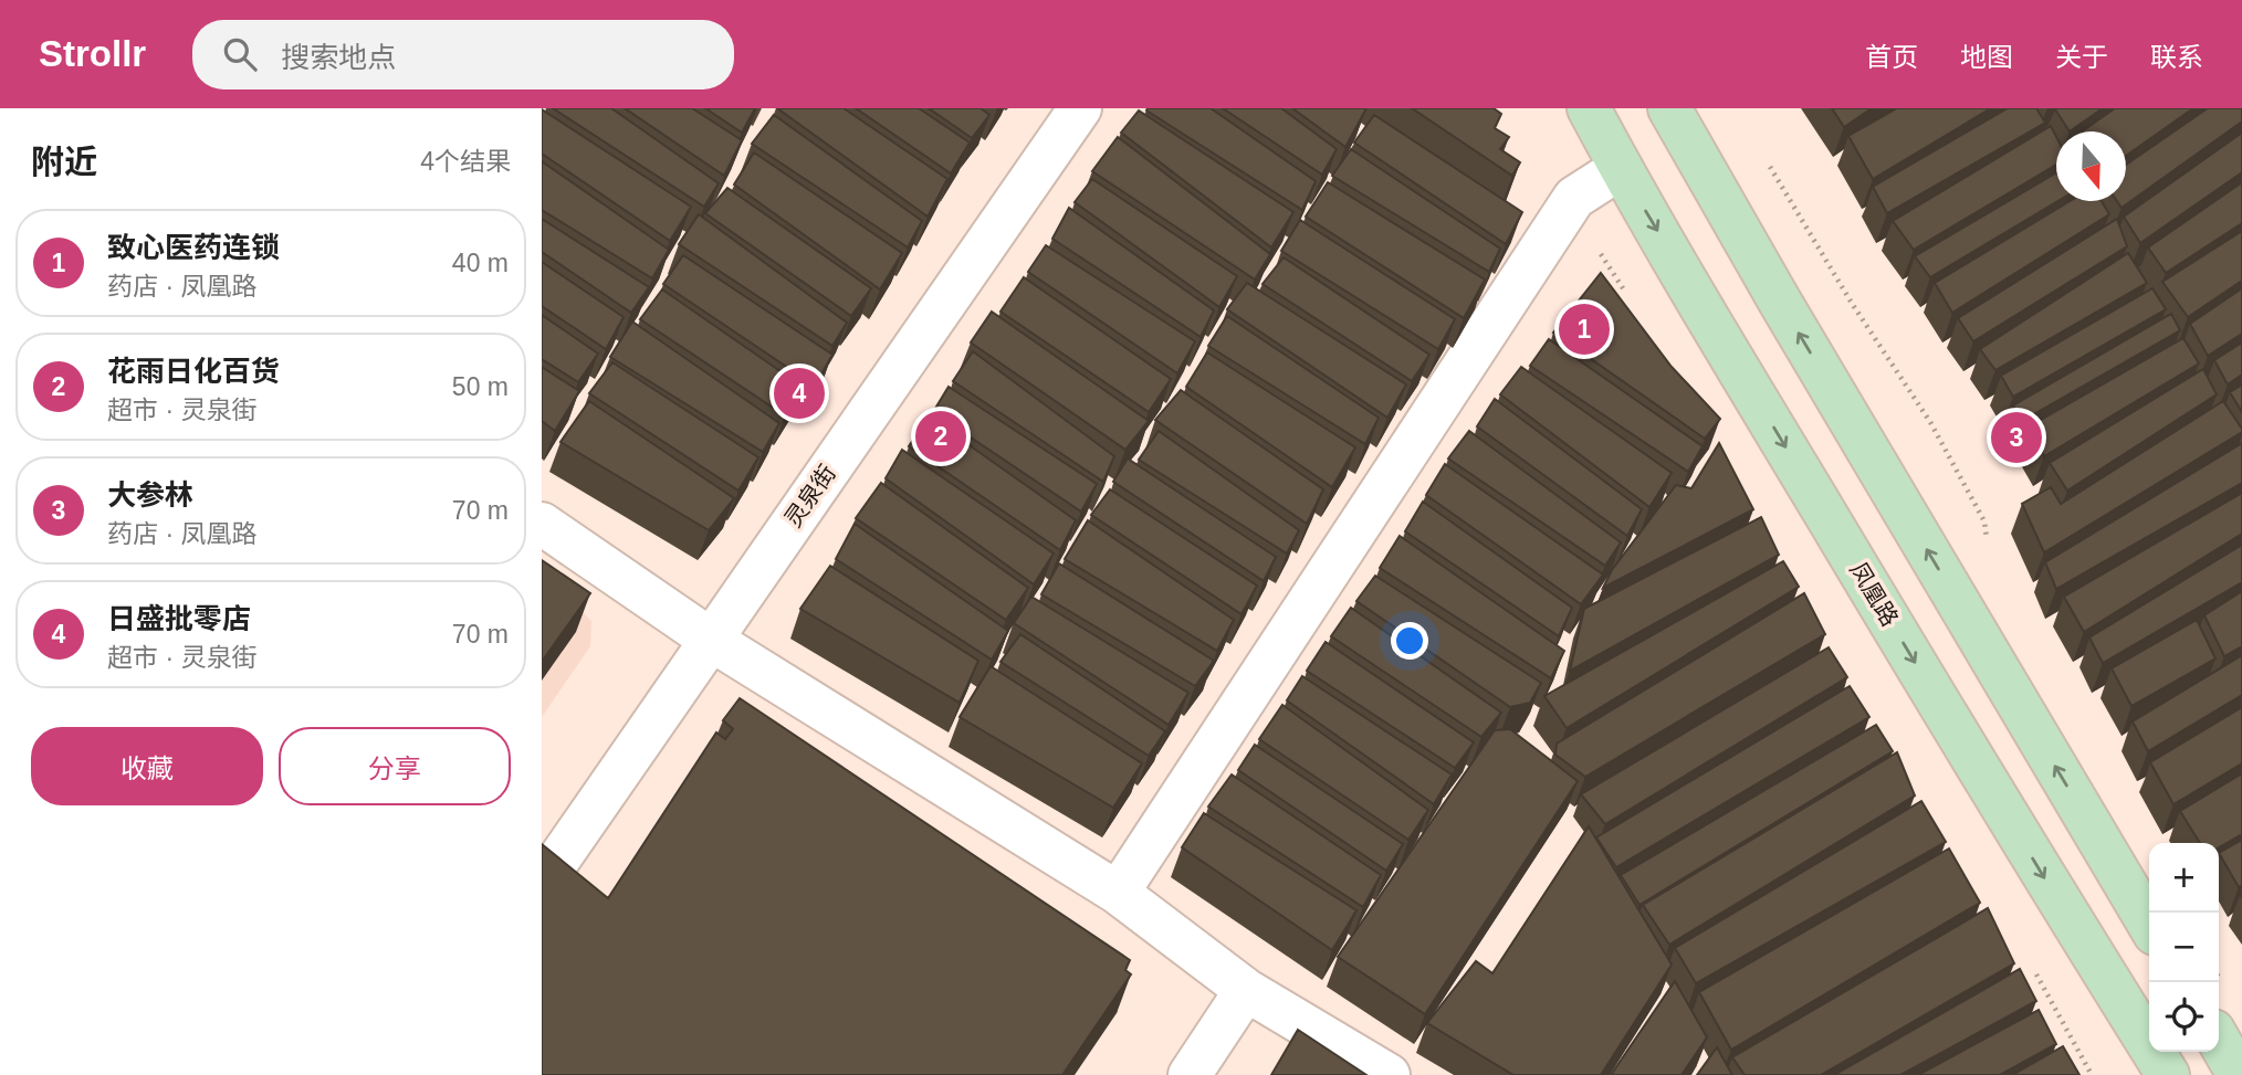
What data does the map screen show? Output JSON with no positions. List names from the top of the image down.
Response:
{
  "streets": {
    "main road": ["凤凰路"],
    "street": ["灵泉街"]
  },
  "north": "bottom",
  "page": {
    "header": "Strollr",
    "search": "搜索地点",
    "nav": [
      "首页",
      "地图",
      "关于",
      "联系"
    ],
    "heading": ["附近", "4个结果"],
    "list": [
      {
        "mark": "1",
        "name": "致心医药连锁",
        "note": "药店 · 凤凰路",
        "value": "40 m"
      },
      {
        "mark": "2",
        "name": "花雨日化百货",
        "note": "超市 · 灵泉街",
        "value": "50 m"
      },
      {
        "mark": "3",
        "name": "大参林",
        "note": "药店 · 凤凰路",
        "value": "70 m"
      },
      {
        "mark": "4",
        "name": "日盛批零店",
        "note": "超市 · 灵泉街",
        "value": "70 m"
      }
    ],
    "pins": [
      "1",
      "4",
      "2",
      "3"
    ],
    "buttons": ["收藏", "分享"],
    "map_buttons": ["+", "−"]
  }
}
